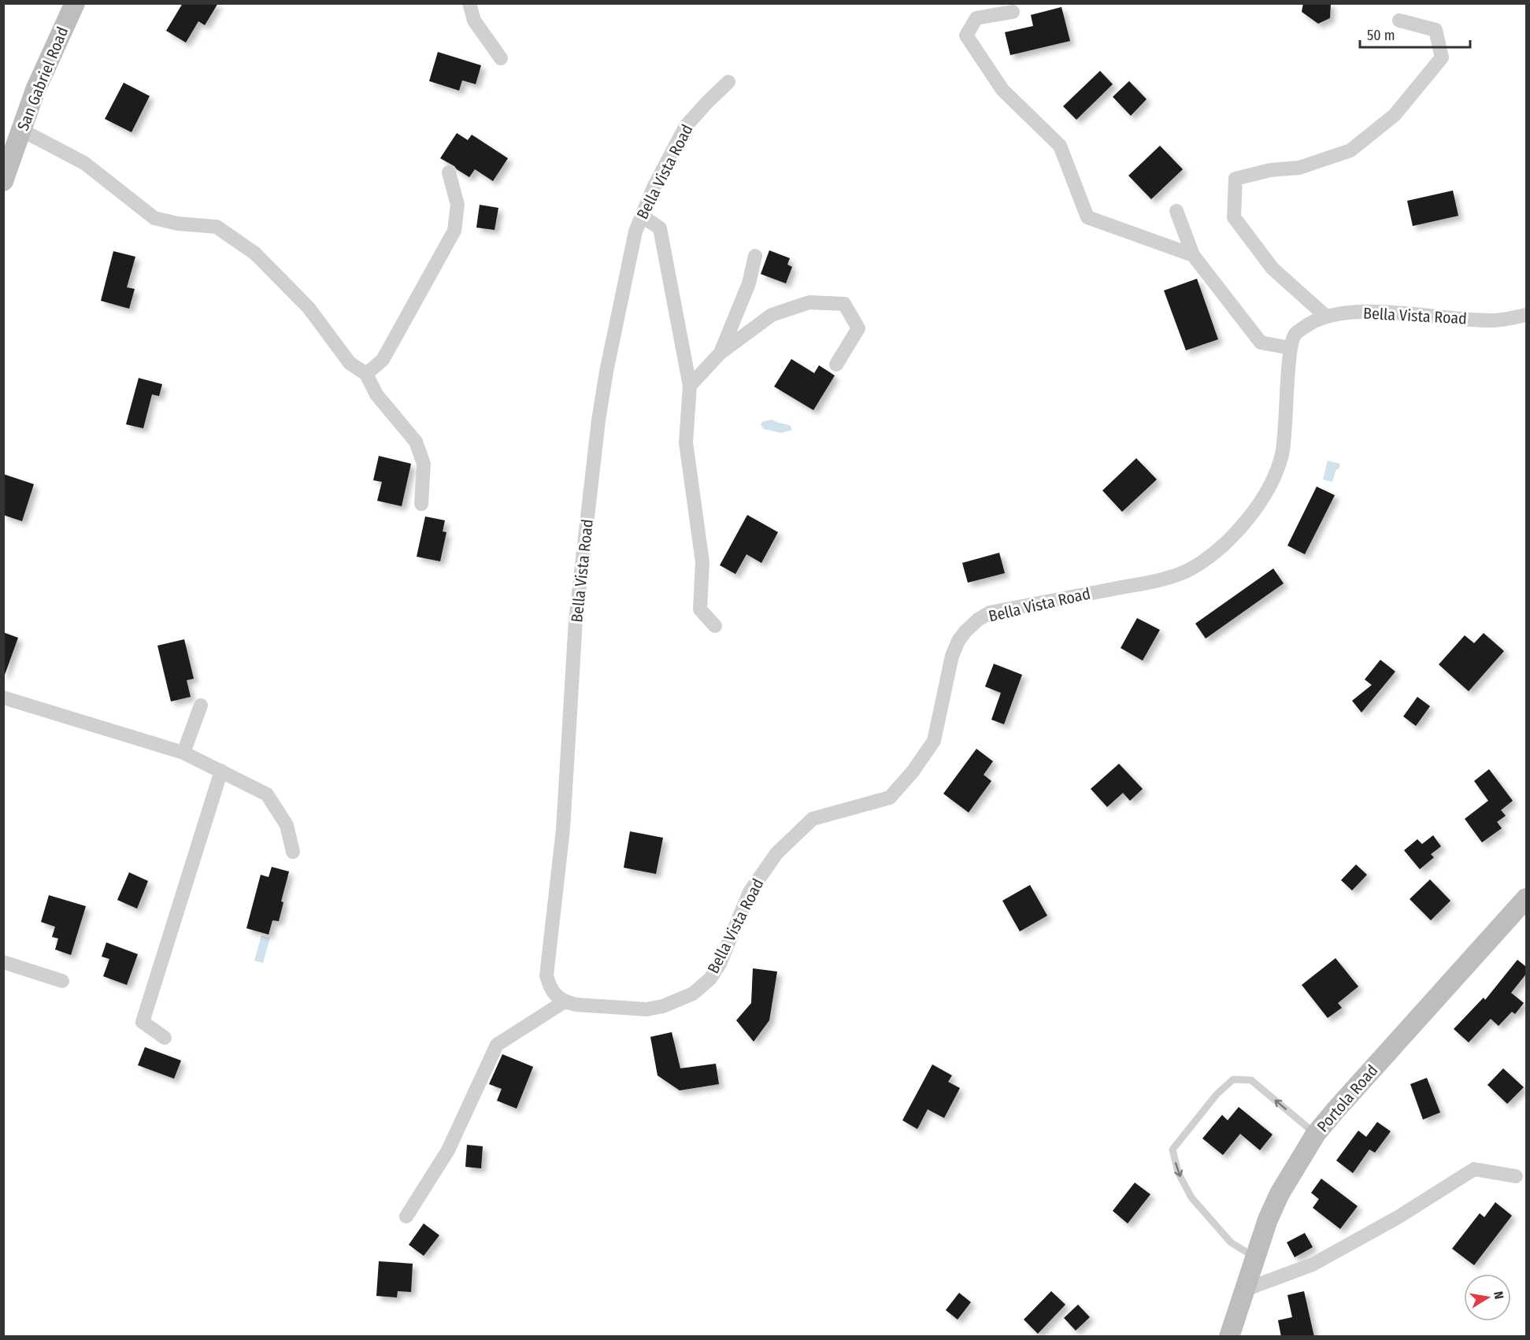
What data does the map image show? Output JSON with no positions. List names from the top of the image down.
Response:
{
  "streets": {
    "street": ["San Gabriel Road", "Bella Vista Road", "Portola Road"]
  },
  "scale_bar": "50 m",
  "north": "right"
}
